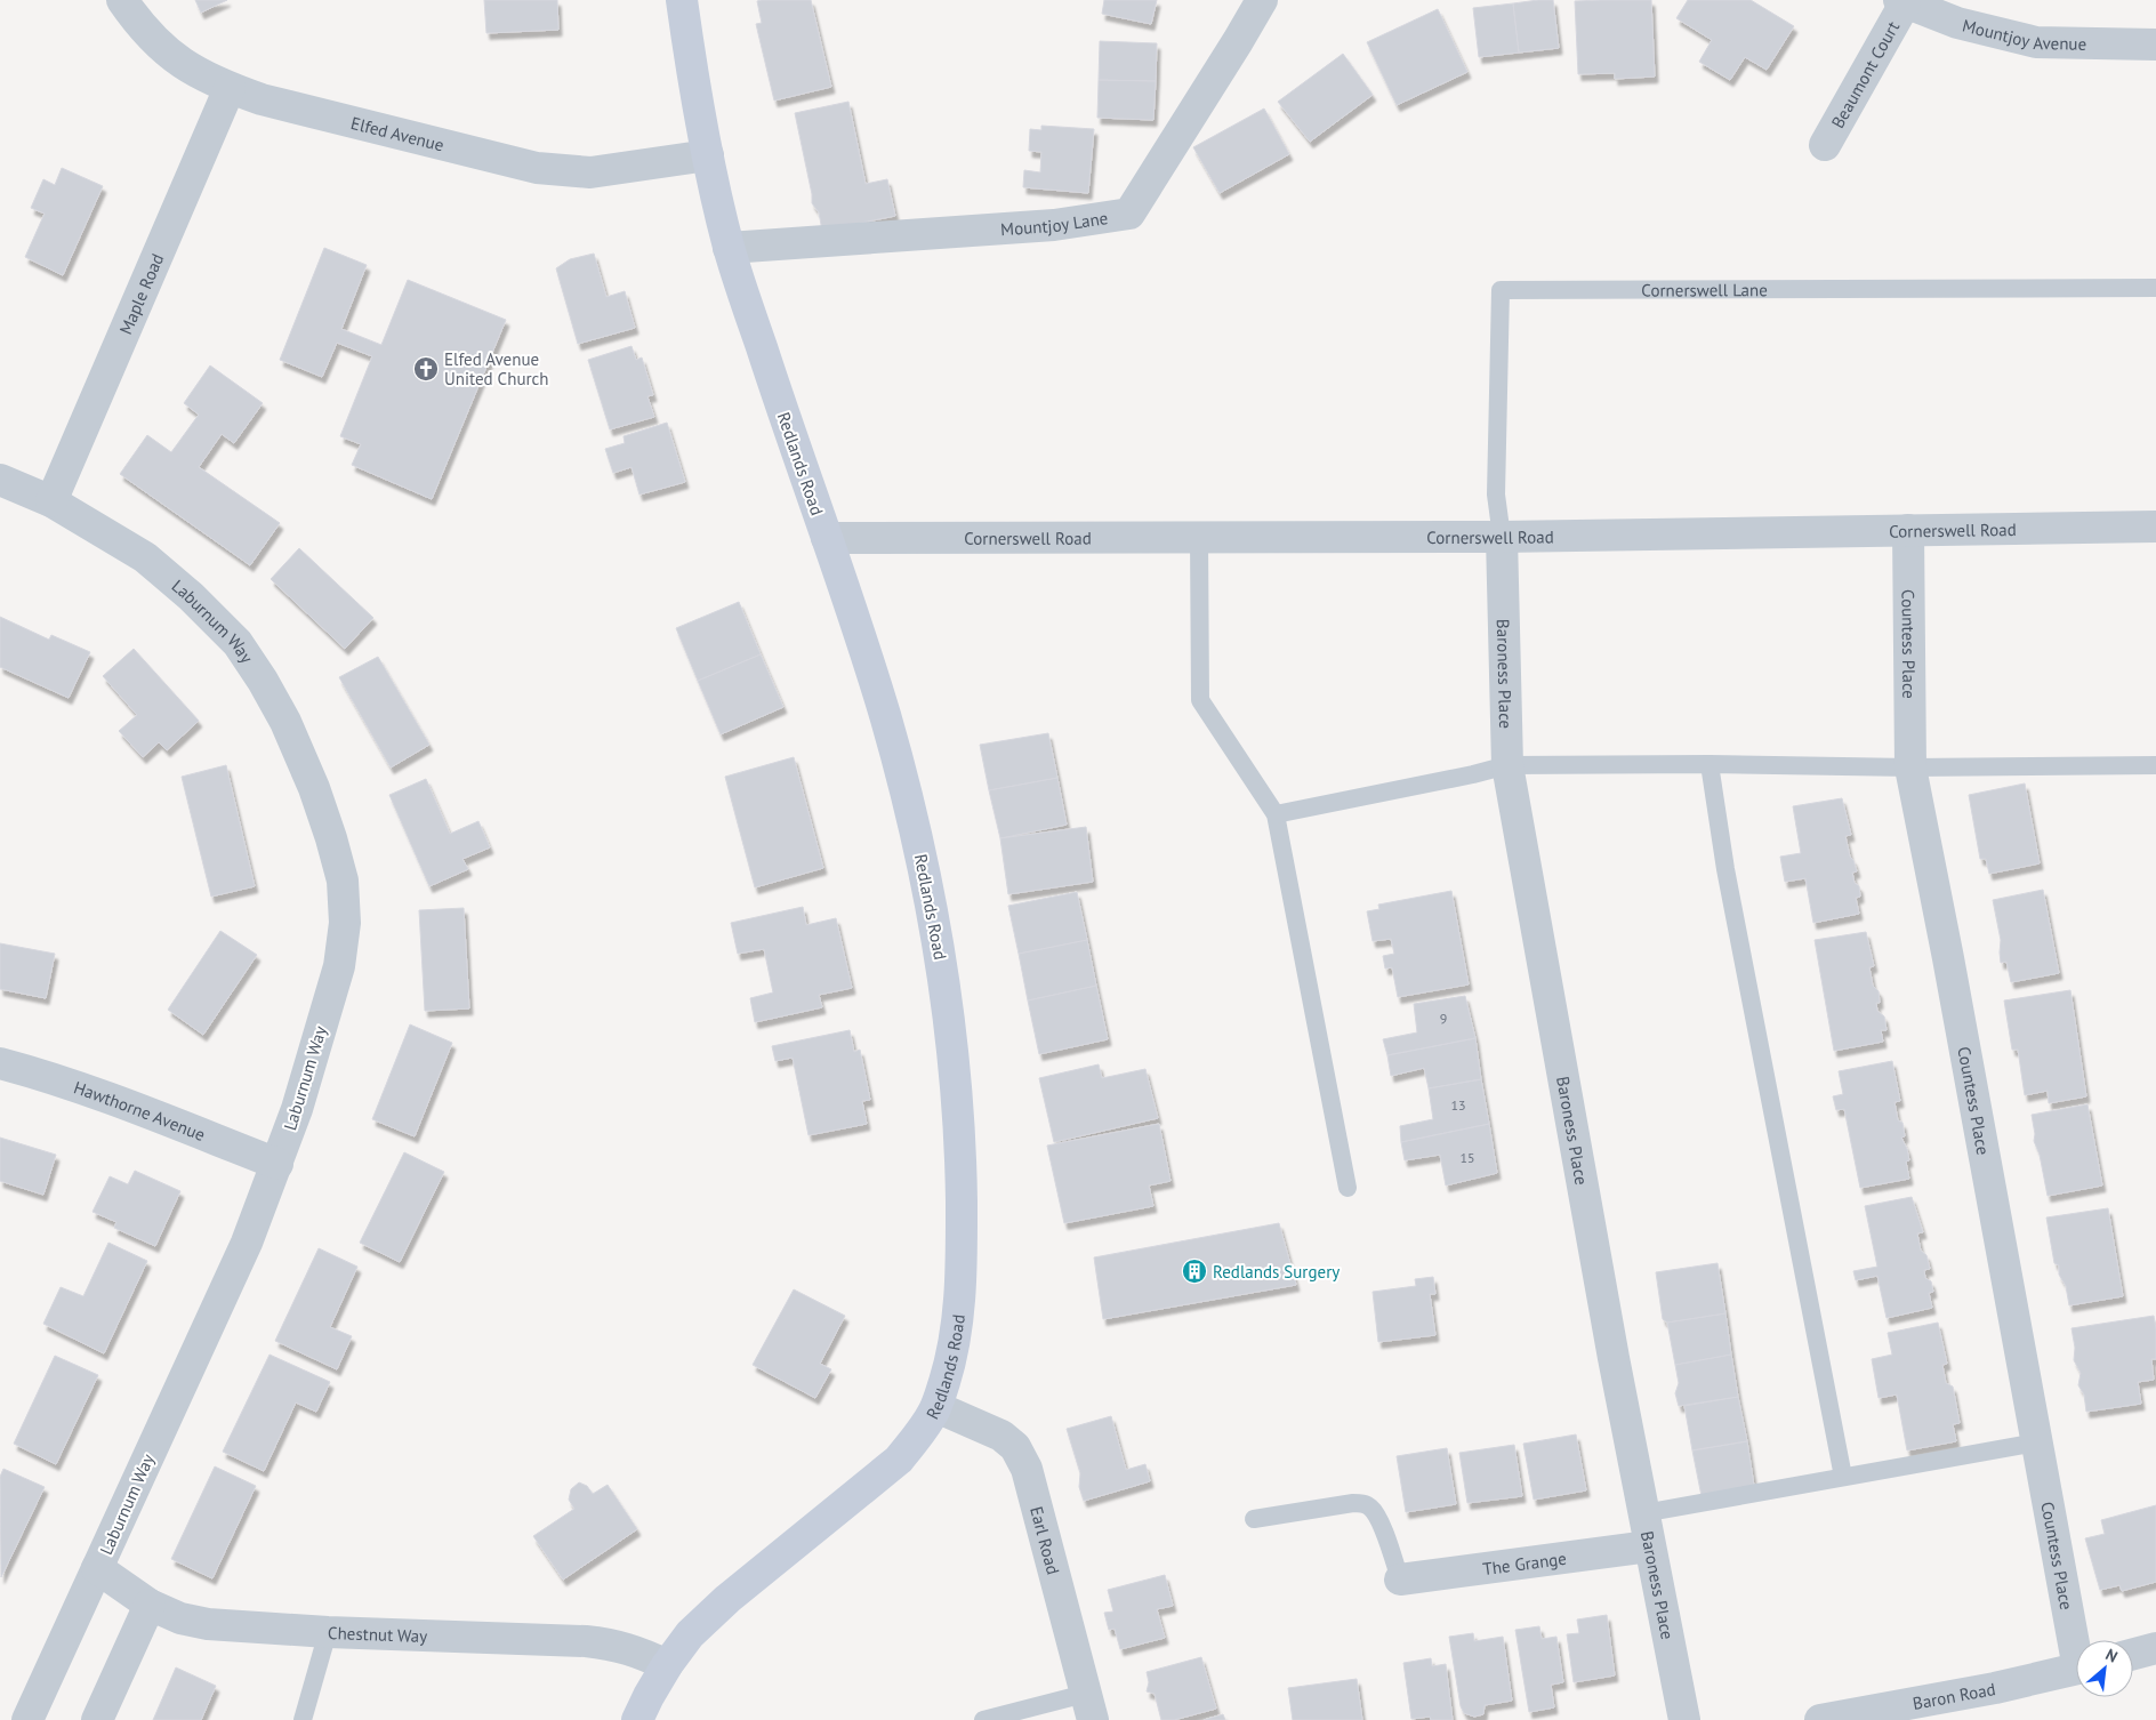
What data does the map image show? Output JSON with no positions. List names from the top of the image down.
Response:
{
  "streets": {
    "main road": ["Redlands Road"],
    "street": [
      "Mountjoy Avenue",
      "Beaumont Court",
      "Elfed Avenue",
      "Mountjoy Lane",
      "Maple Road",
      "Cornerswell Road",
      "Laburnum Way",
      "Countess Place",
      "Baroness Place",
      "Hawthorne Avenue",
      "Earl Road",
      "The Grange",
      "Chestnut Way",
      "Baron Road"
    ],
    "lane": ["Cornerswell Lane"]
  },
  "crossings": [
    ["Mountjoy Avenue", "Beaumont Court"],
    ["Elfed Avenue", "Maple Road"],
    ["Elfed Avenue", "Redlands Road"],
    ["Mountjoy Lane", "Redlands Road"],
    ["Cornerswell Lane", "Cornerswell Road"],
    ["Cornerswell Lane", "Baroness Place"],
    ["Maple Road", "Laburnum Way"],
    ["Redlands Road", "Cornerswell Road"],
    ["Redlands Road", "Earl Road"],
    ["Redlands Road", "Chestnut Way"],
    ["Cornerswell Road", "Countess Place"],
    ["Cornerswell Road", "Baroness Place"],
    ["Laburnum Way", "Hawthorne Avenue"],
    ["Laburnum Way", "Chestnut Way"],
    ["Baroness Place", "The Grange"]
  ],
  "places": {
    "church": ["Elfed Avenue United Church"],
    "building": ["Redlands Surgery"]
  },
  "house_numbers": ["9", "13", "15"],
  "north": "top right"
}
